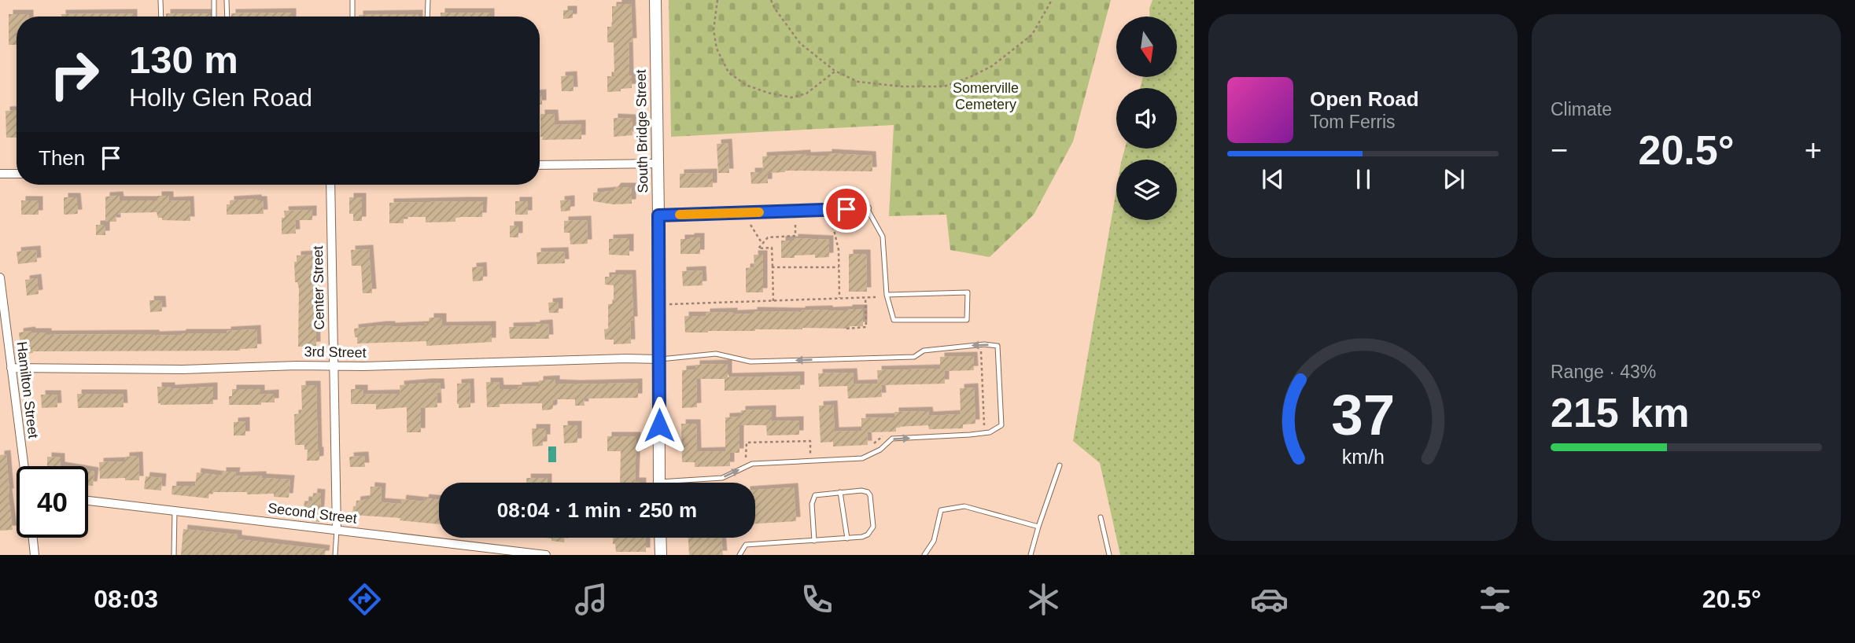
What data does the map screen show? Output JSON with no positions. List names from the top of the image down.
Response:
{
  "streets": {
    "street": [
      "South Bridge Street",
      "Center Street",
      "3rd Street",
      "Hamilton Street",
      "Second Street"
    ]
  },
  "crossings": [
    ["South Bridge Street", "3rd Street"],
    ["Center Street", "3rd Street"],
    ["Center Street", "Second Street"],
    ["3rd Street", "Hamilton Street"]
  ],
  "parks": ["Somerville Cemetery"],
  "north": "bottom",
  "page": {
    "tile": [
      "Climate",
      ["Range · 43%", "215 km"]
    ],
    "turn": ["130 m", "Holly Glen Road"],
    "song": ["Open Road", "Tom Ferris"],
    "heat": ["−", "20.5°", "+"],
    "then": "Then",
    "limit": "40",
    "trip": "08:04 · 1 min · 250 m",
    "tabs": ["08:03", "20.5°"],
    "gauge": ["37", "km/h"]
  }
}
